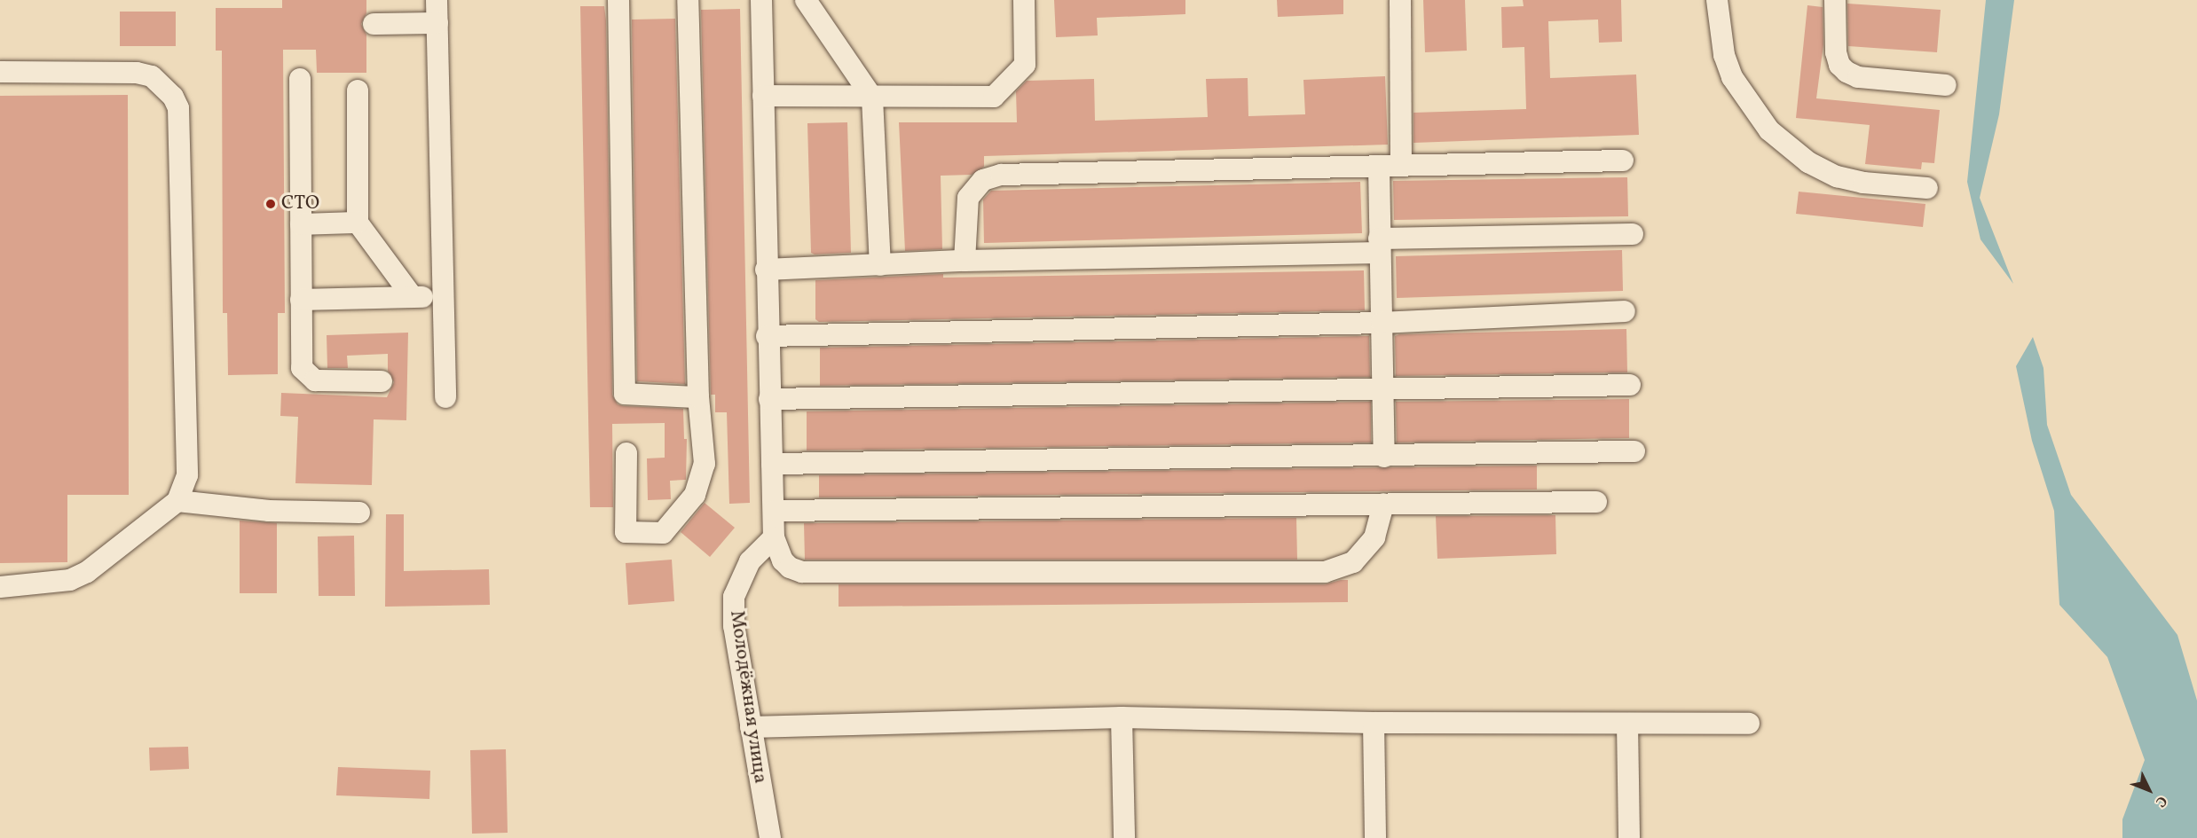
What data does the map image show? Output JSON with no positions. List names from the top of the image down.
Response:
{
  "streets": {
    "street": ["Молодёжная улица"]
  },
  "places": ["СТО"],
  "north": "bottom right"
}
